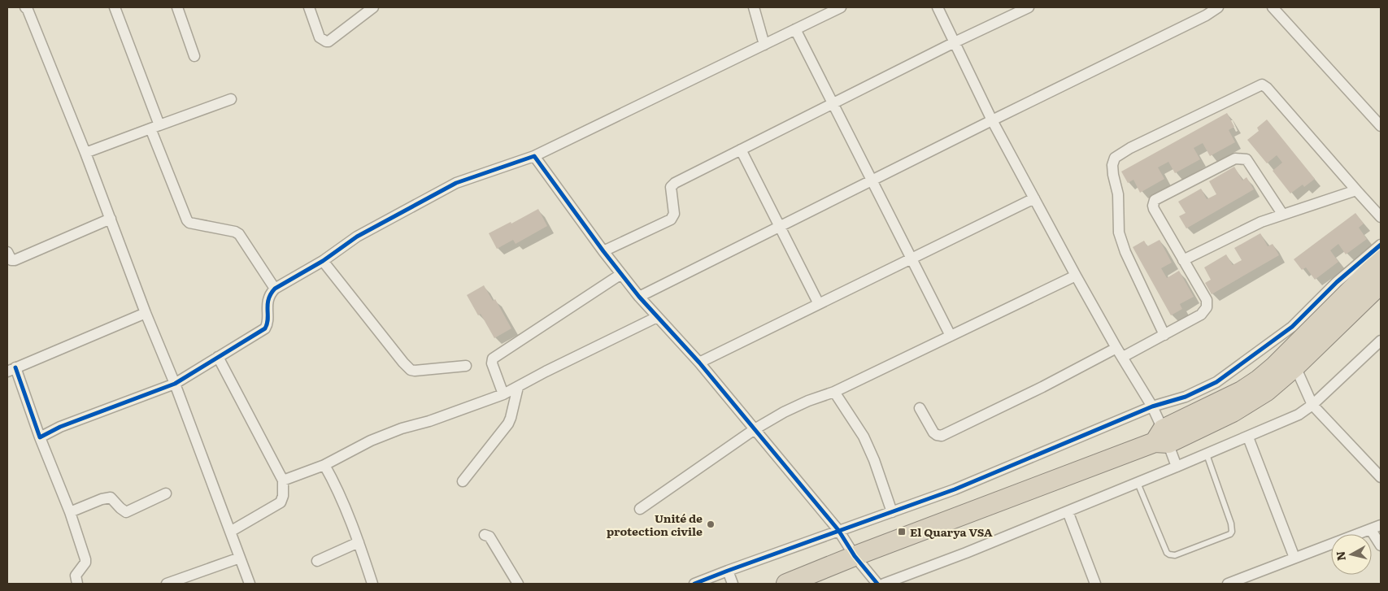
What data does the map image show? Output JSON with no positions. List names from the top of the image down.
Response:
{
  "places": {
    "other": ["Unité de protection civile"],
    "transit": ["El Quarya VSA"]
  },
  "north": "left"
}
